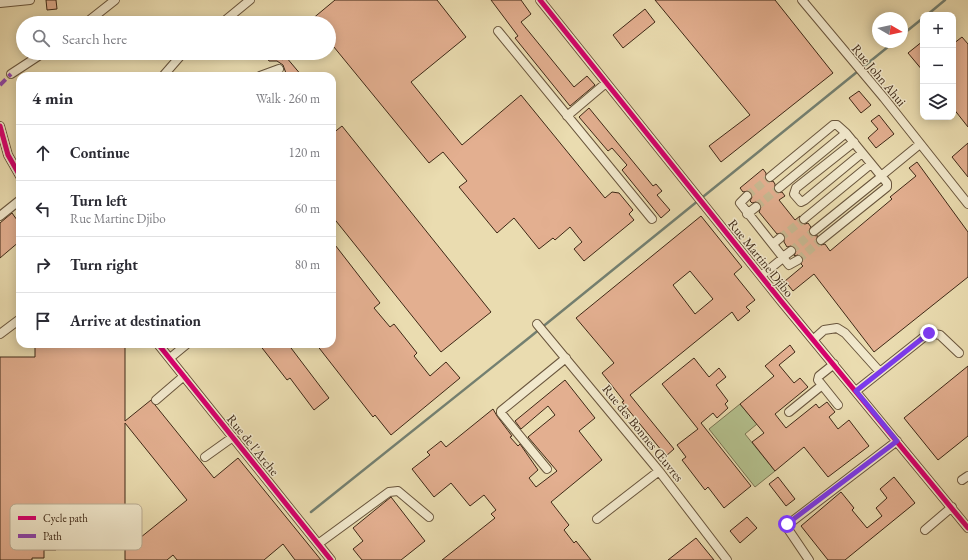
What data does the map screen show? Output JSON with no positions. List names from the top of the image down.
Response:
{
  "streets": {
    "street": [
      "Rue John Ahui",
      "Rue Martine Djibo",
      "Rue des Bonnes Œuvres",
      "Rue de l'Arche"
    ]
  },
  "legend": ["Cycle path", "Path"],
  "north": "right",
  "page": {
    "map_buttons": ["+", "−"],
    "search": "Search here",
    "heading": ["4 min", "Walk · 260 m"],
    "list": [
      ["Continue", "120 m"],
      ["Turn left", "Rue Martine Djibo", "60 m"],
      ["Turn right", "80 m"],
      "Arrive at destination"
    ]
  }
}
